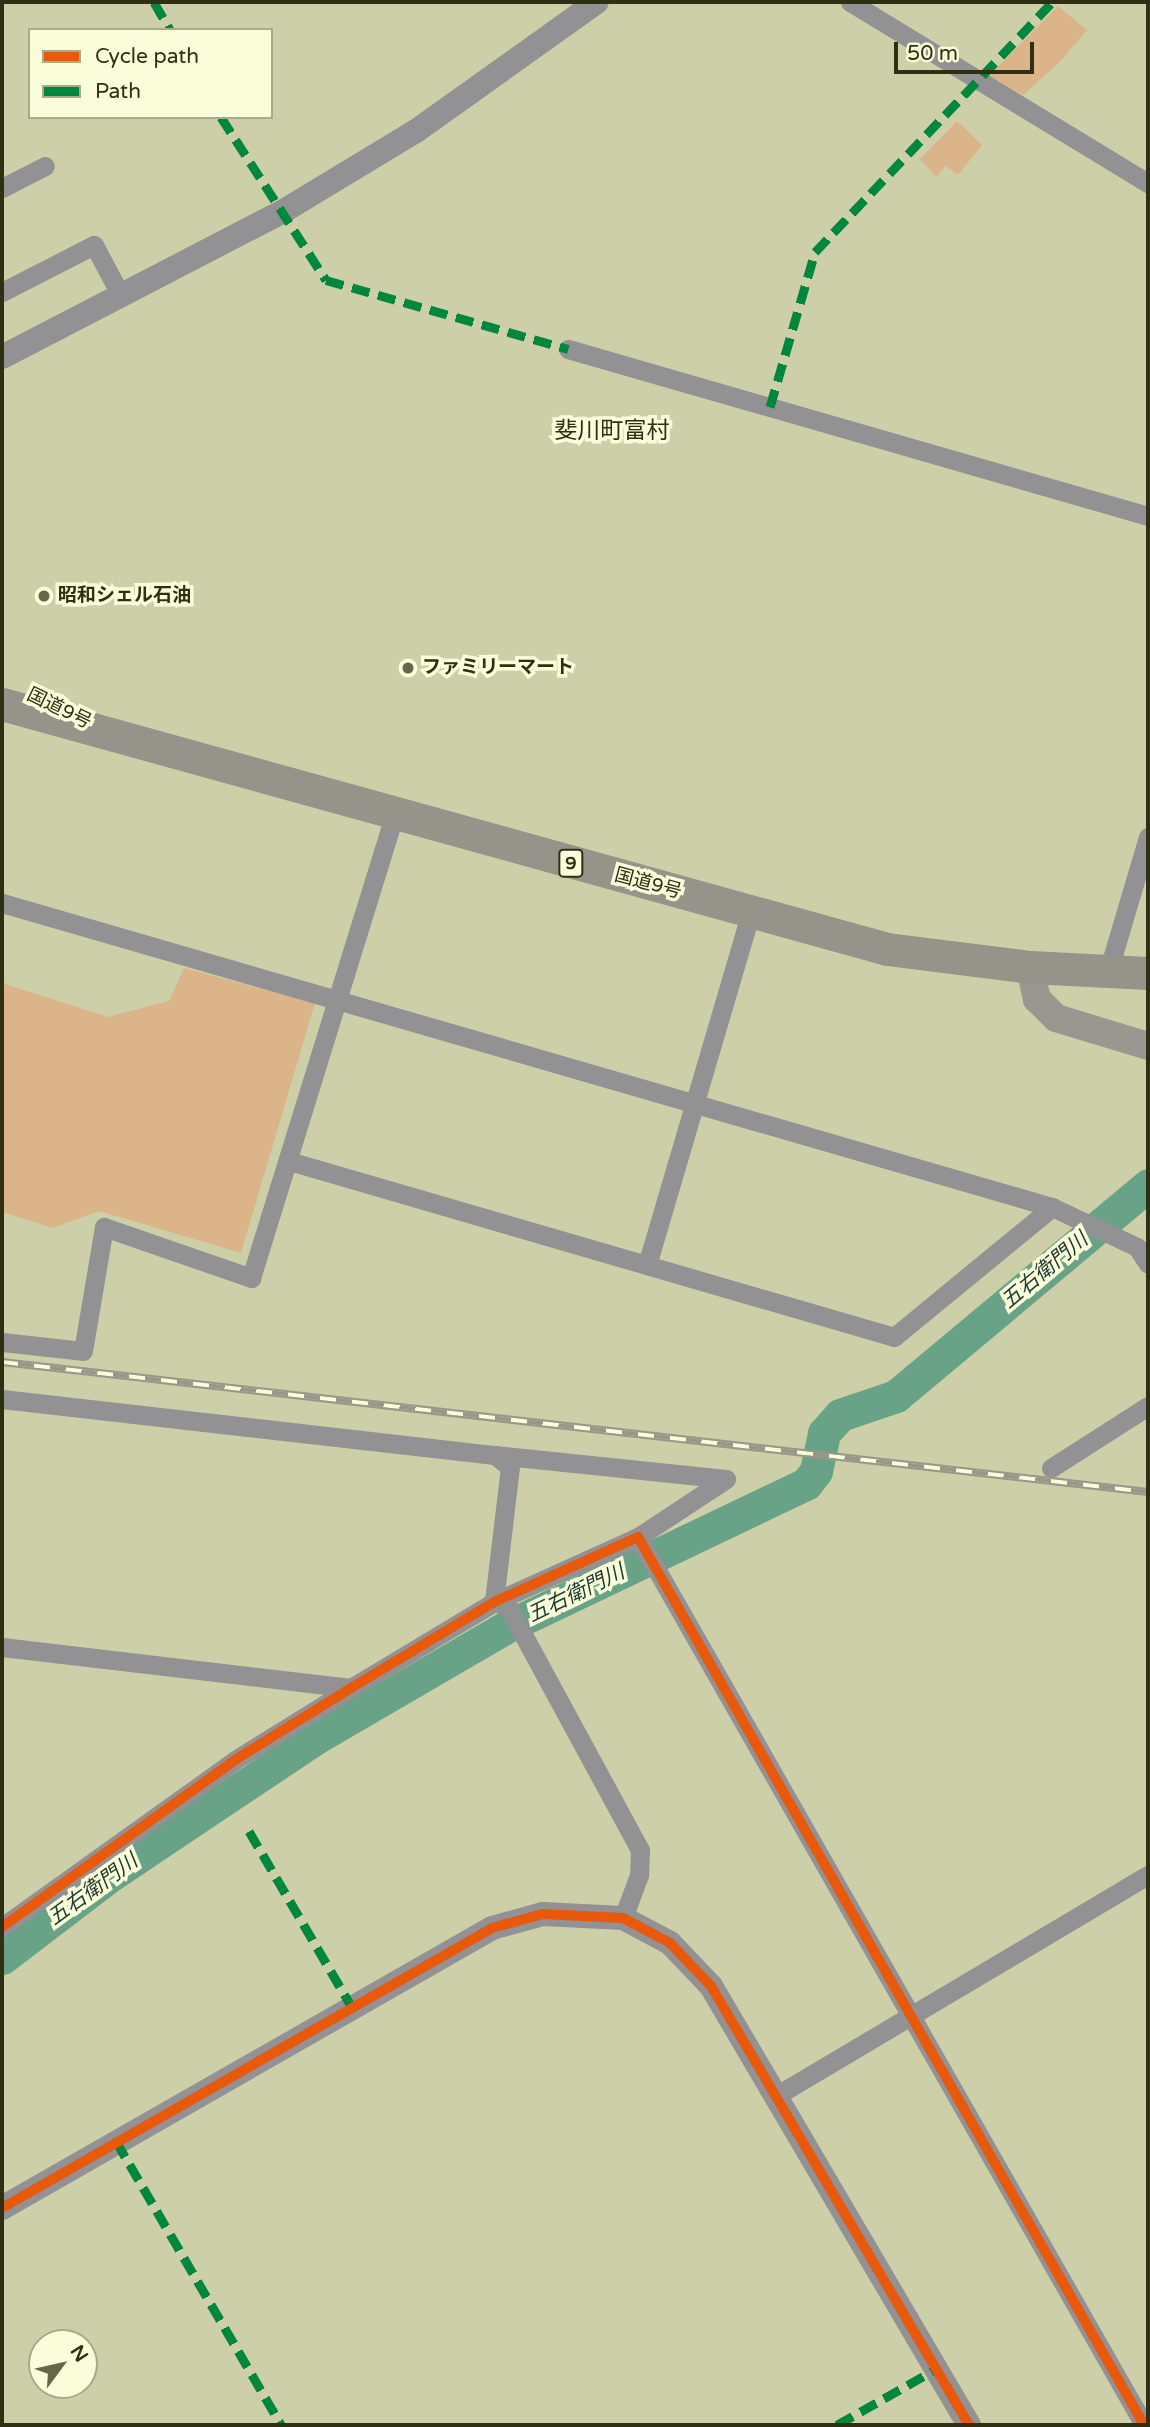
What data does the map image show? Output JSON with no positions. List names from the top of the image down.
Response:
{
  "streets": {
    "highway": ["国道9号", "9"]
  },
  "districts": ["斐川町富村"],
  "water": ["五右衛門川"],
  "places": ["昭和シェル石油", "ファミリーマート"],
  "legend": ["Cycle path", "Path"],
  "scale_bar": "50 m",
  "north": "top right"
}
